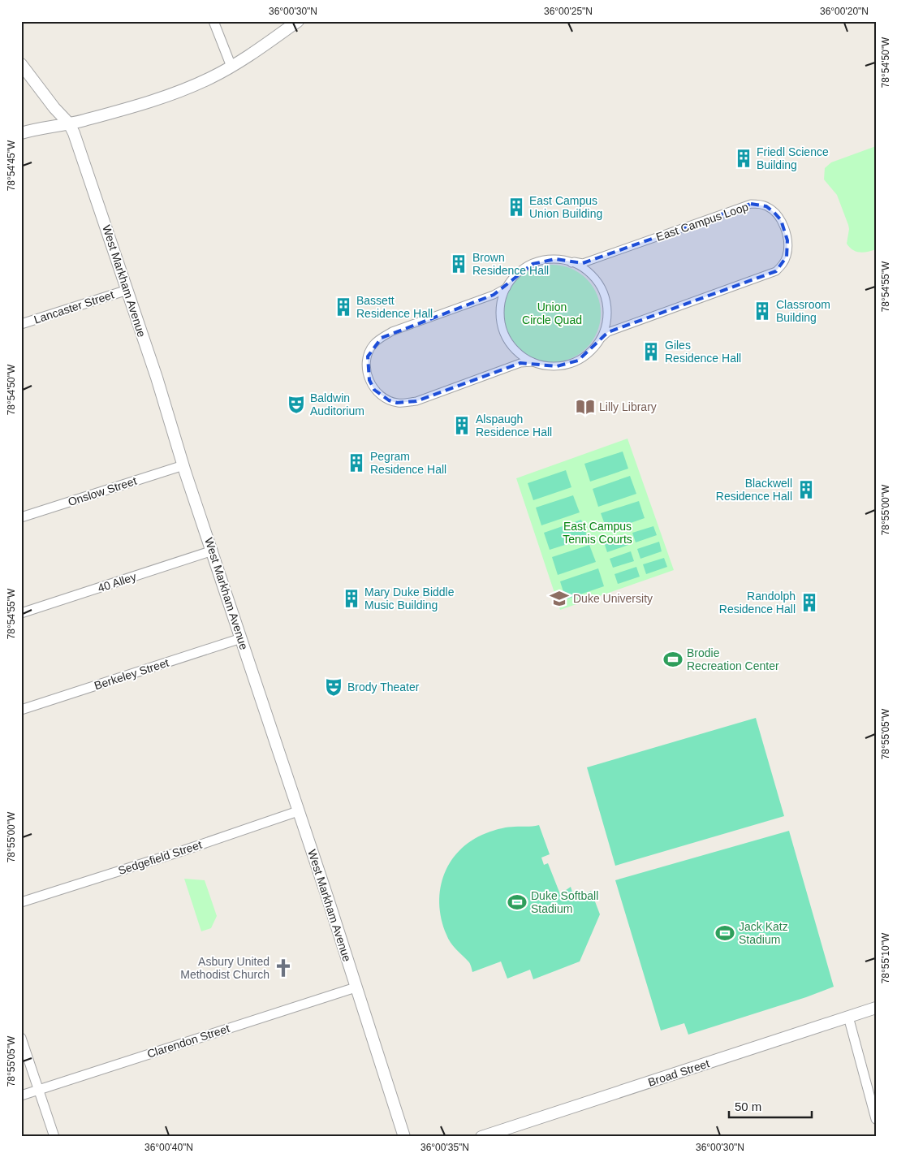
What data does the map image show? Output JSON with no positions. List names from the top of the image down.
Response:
{
  "streets": {
    "street": [
      "East Campus Loop",
      "West Markham Avenue",
      "Lancaster Street",
      "Onslow Street",
      "40 Alley",
      "Berkeley Street",
      "Sedgefield Street",
      "Clarendon Street",
      "Broad Street"
    ]
  },
  "crossings": [
    ["West Markham Avenue", "Lancaster Street"],
    ["West Markham Avenue", "Onslow Street"],
    ["West Markham Avenue", "40 Alley"],
    ["West Markham Avenue", "Berkeley Street"],
    ["West Markham Avenue", "Sedgefield Street"],
    ["West Markham Avenue", "Clarendon Street"]
  ],
  "parks": ["Union Circle Quad", "East Campus Tennis Courts"],
  "places": {
    "building": [
      "Friedl Science Building",
      "East Campus Union Building",
      "Brown Residence Hall",
      "Bassett Residence Hall",
      "Classroom Building",
      "Giles Residence Hall",
      "Alspaugh Residence Hall",
      "Pegram Residence Hall",
      "Blackwell Residence Hall",
      "Mary Duke Biddle Music Building",
      "Randolph Residence Hall"
    ],
    "theatre": ["Baldwin Auditorium", "Brody Theater"],
    "library": ["Lilly Library"],
    "school or university": ["Duke University"],
    "sports": ["Brodie Recreation Center", "Duke Softball Stadium", "Jack Katz Stadium"],
    "church": ["Asbury United Methodist Church"]
  },
  "scale_bar": "50 m",
  "coordinates": [
    "36°00'30\"N",
    "36°00'25\"N",
    "36°00'20\"N",
    "78°54'50\"W",
    "78°54'45\"W",
    "78°54'55\"W",
    "78°55'00\"W",
    "78°55'05\"W",
    "78°55'10\"W",
    "36°00'40\"N",
    "36°00'35\"N"
  ]
}
